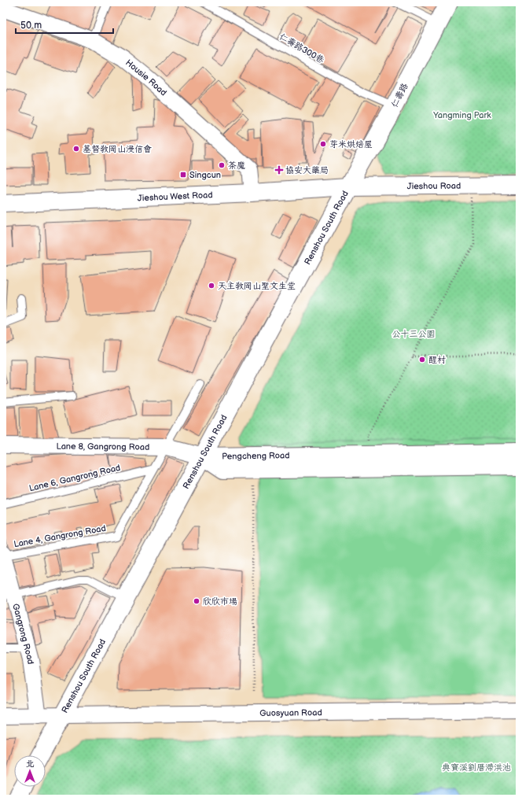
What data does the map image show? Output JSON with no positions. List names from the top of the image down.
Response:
{
  "streets": {
    "main road": [
      "仁壽路",
      "Jieshou Road",
      "Jieshou West Road",
      "Renshou South Road"
    ],
    "street": [
      "Housie Road",
      "Lane 8, Gangrong Road",
      "Pengcheng Road",
      "Gangrong Road",
      "Guosyuan Road"
    ],
    "lane": ["仁壽路300巷", "Lane 6, Gangrong Road", "Lane 4, Gangrong Road"]
  },
  "crossings": [
    ["仁壽路300巷", "仁壽路"],
    ["Housie Road", "Jieshou West Road"],
    ["仁壽路", "Jieshou Road"],
    ["仁壽路", "Jieshou West Road"],
    ["仁壽路", "Renshou South Road"],
    ["Jieshou Road", "Jieshou West Road"],
    ["Jieshou Road", "Renshou South Road"],
    ["Jieshou West Road", "Renshou South Road"],
    ["Renshou South Road", "Lane 8, Gangrong Road"],
    ["Renshou South Road", "Pengcheng Road"],
    ["Renshou South Road", "Guosyuan Road"],
    ["Lane 8, Gangrong Road", "Pengcheng Road"],
    ["Lane 8, Gangrong Road", "Lane 4, Gangrong Road"],
    ["Lane 6, Gangrong Road", "Lane 4, Gangrong Road"],
    ["Lane 4, Gangrong Road", "Gangrong Road"],
    ["Gangrong Road", "Guosyuan Road"]
  ],
  "parks": ["Yangming Park", "公十三公園", "典寶溪劉厝滯洪池"],
  "places": {
    "other": [
      "芽米烘焙屋",
      "基督教岡山浸信會",
      "茶魔",
      "天主教岡山聖文生堂",
      "醒村",
      "欣欣市場"
    ],
    "health": ["協安大藥局"],
    "transit": ["Singcun"]
  },
  "scale_bar": "50 m",
  "north": "top"
}
